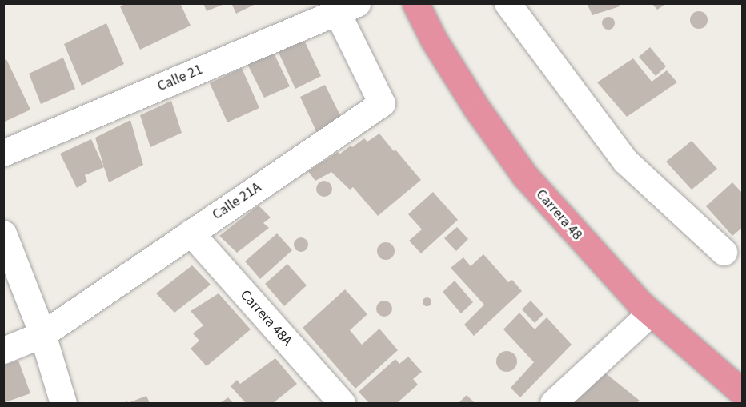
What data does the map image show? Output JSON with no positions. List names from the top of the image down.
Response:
{
  "streets": {
    "highway": ["Carrera 48"],
    "street": ["Calle 21", "Calle 21A", "Carrera 48A"]
  },
  "crossings": [
    ["Calle 21", "Calle 21A"],
    ["Calle 21A", "Carrera 48A"]
  ]
}
